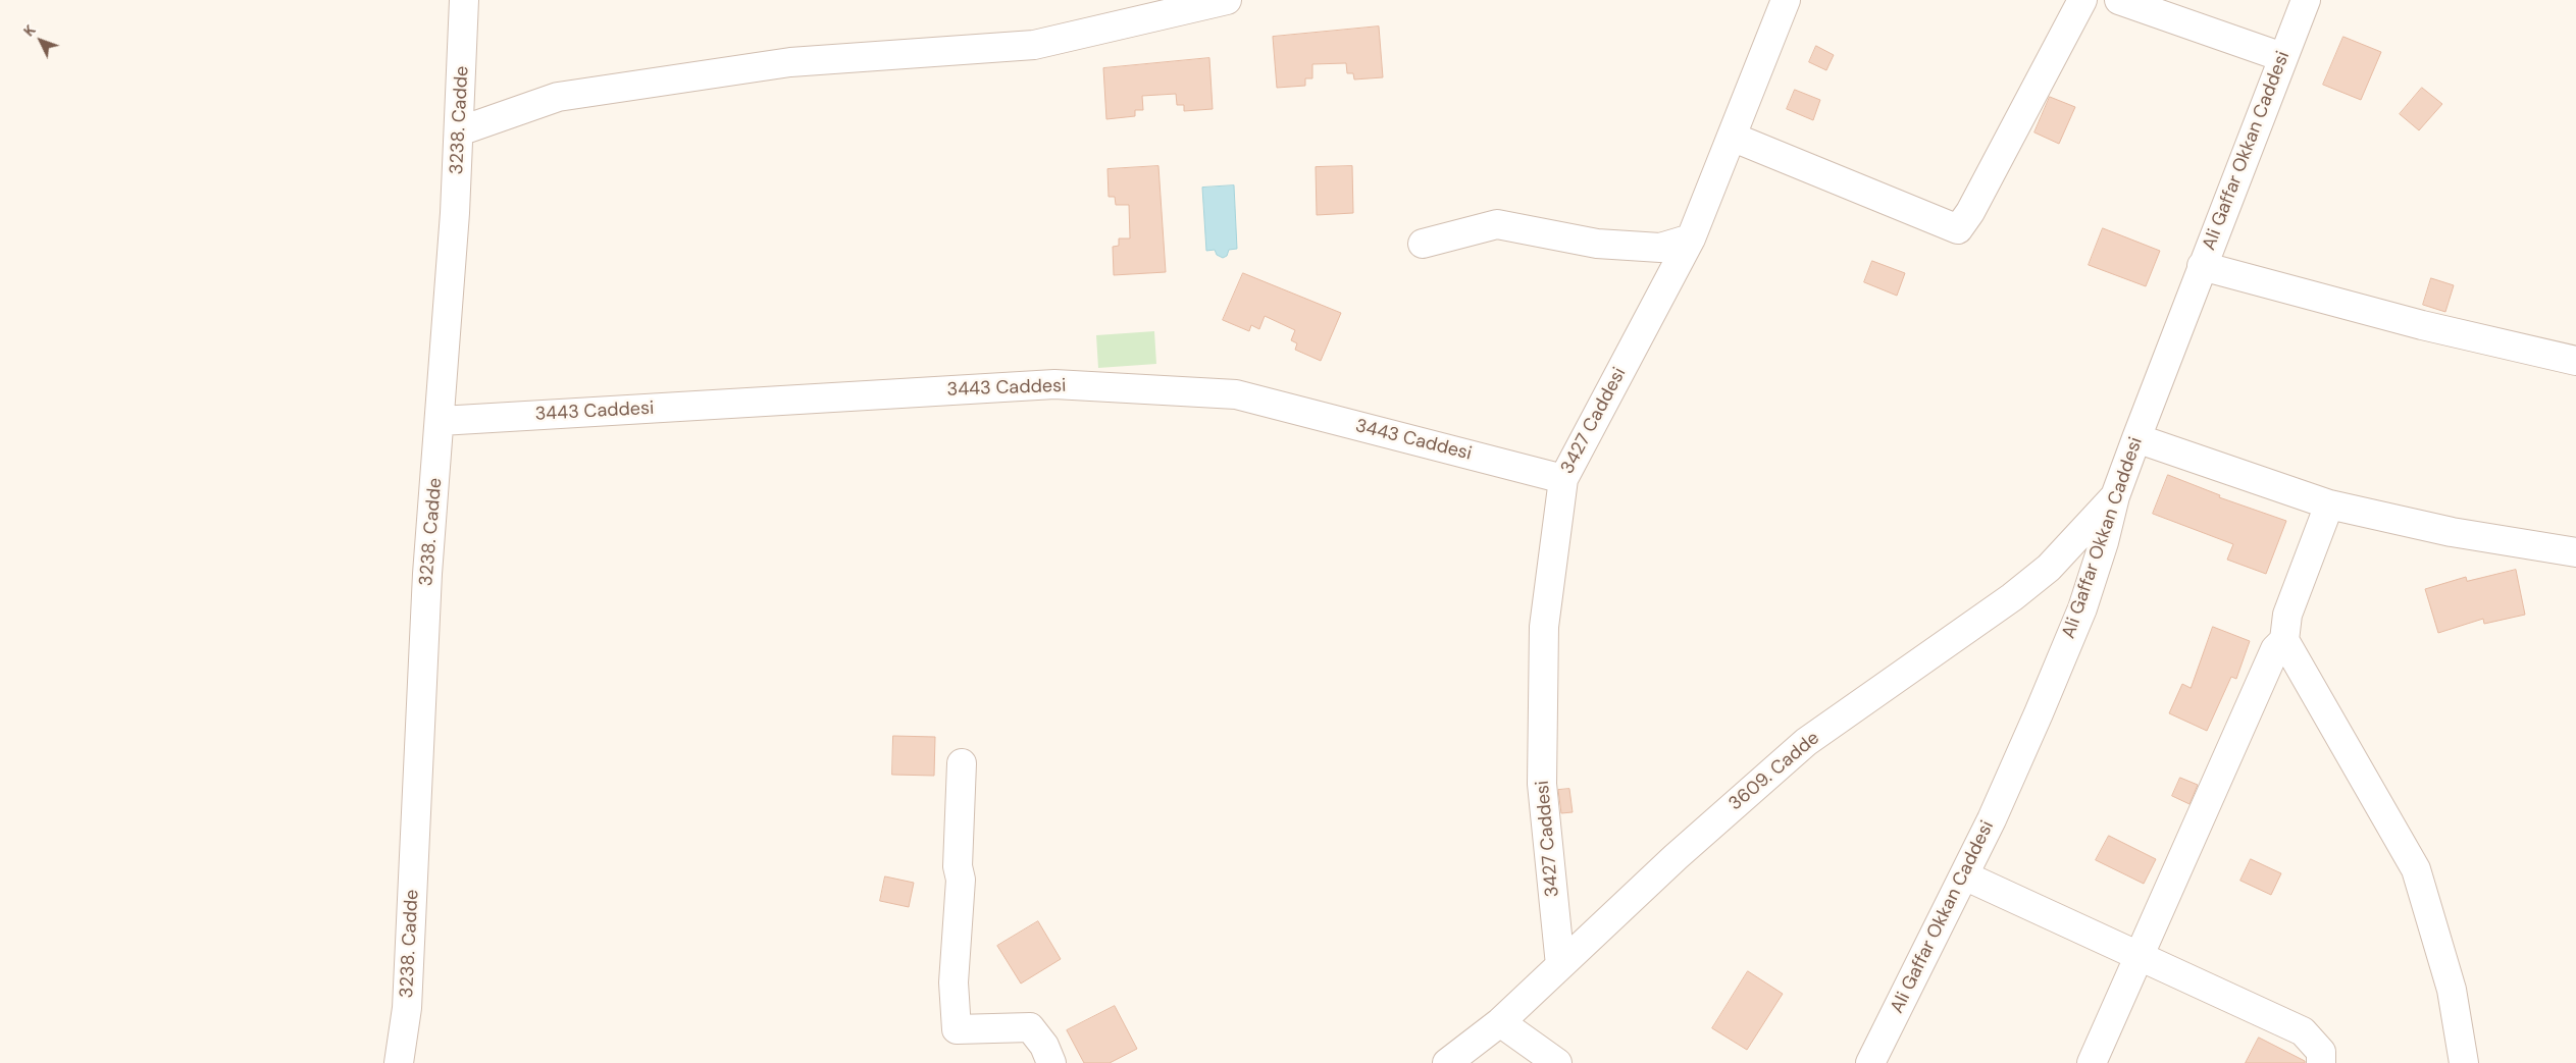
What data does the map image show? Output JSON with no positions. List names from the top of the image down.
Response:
{
  "streets": {
    "street": [
      "3238. Cadde",
      "Ali Gaffar Okkan Caddesi",
      "3443 Caddesi",
      "3427 Caddesi",
      "3609. Cadde"
    ]
  },
  "crossings": [
    ["3238. Cadde", "3443 Caddesi"],
    ["Ali Gaffar Okkan Caddesi", "3609. Cadde"],
    ["3443 Caddesi", "3427 Caddesi"],
    ["3427 Caddesi", "3609. Cadde"]
  ],
  "north": "top left"
}
